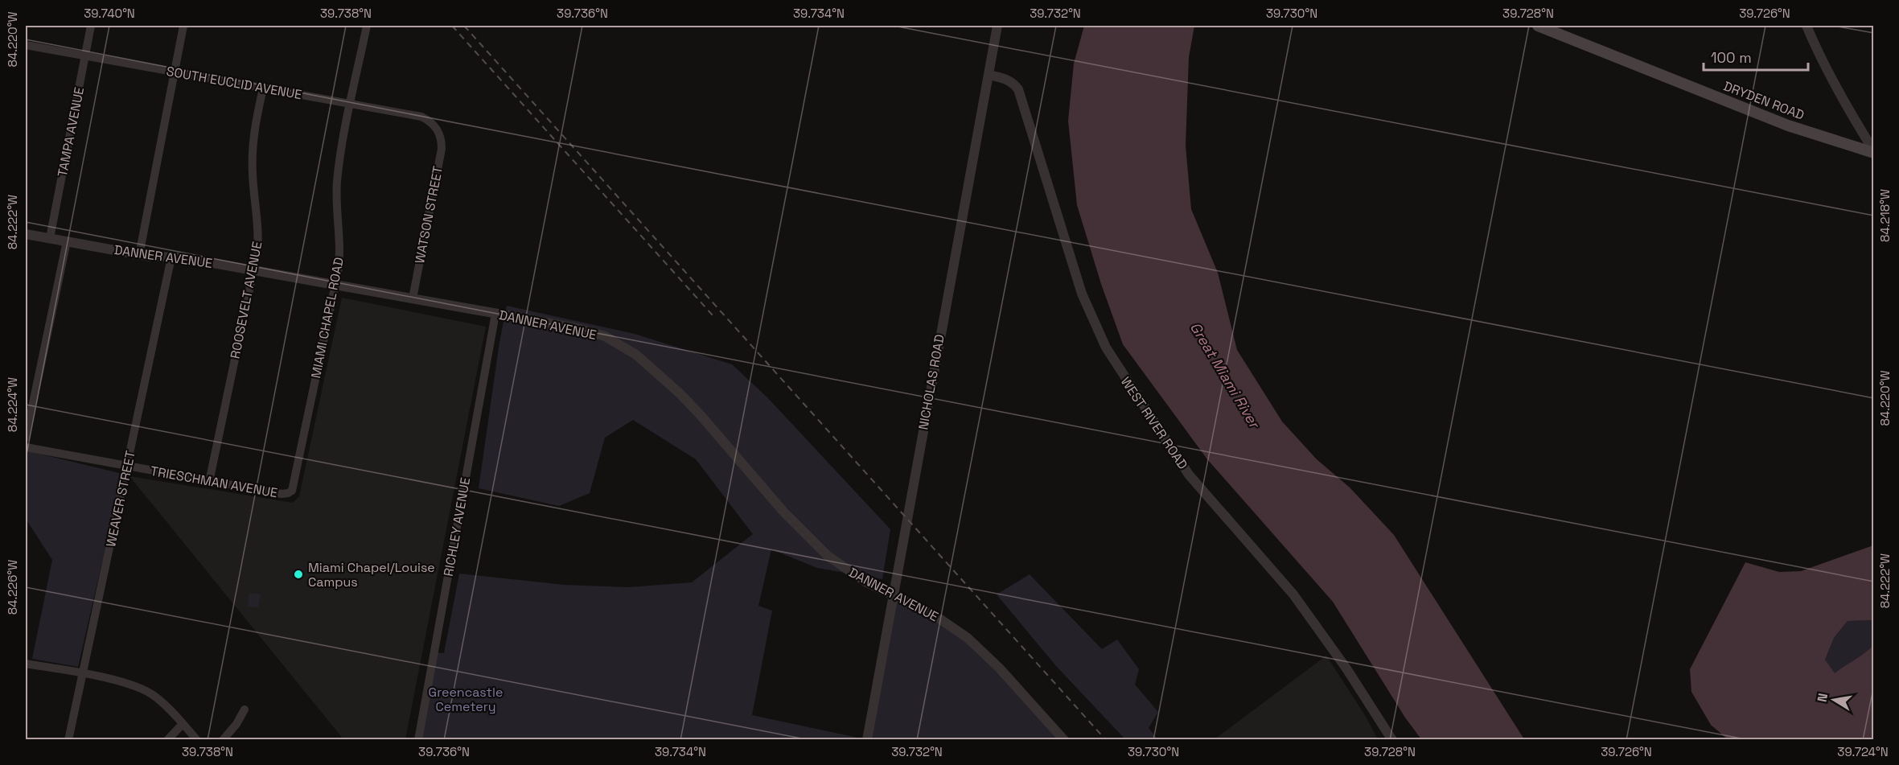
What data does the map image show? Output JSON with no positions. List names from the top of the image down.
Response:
{
  "streets": {
    "main road": ["DRYDEN ROAD"],
    "street": [
      "SOUTH EUCLID AVENUE",
      "TAMPA AVENUE",
      "WATSON STREET",
      "DANNER AVENUE",
      "ROOSEVELT AVENUE",
      "MIAMI CHAPEL ROAD",
      "NICHOLAS ROAD",
      "WEST RIVER ROAD",
      "TRIESCHMAN AVENUE",
      "WEAVER STREET",
      "RICHLEY AVENUE"
    ]
  },
  "crossings": [
    ["SOUTH EUCLID AVENUE", "TAMPA AVENUE"],
    ["SOUTH EUCLID AVENUE", "WATSON STREET"],
    ["SOUTH EUCLID AVENUE", "ROOSEVELT AVENUE"],
    ["SOUTH EUCLID AVENUE", "MIAMI CHAPEL ROAD"],
    ["TAMPA AVENUE", "DANNER AVENUE"],
    ["WATSON STREET", "DANNER AVENUE"],
    ["DANNER AVENUE", "ROOSEVELT AVENUE"],
    ["DANNER AVENUE", "MIAMI CHAPEL ROAD"],
    ["DANNER AVENUE", "NICHOLAS ROAD"],
    ["DANNER AVENUE", "WEAVER STREET"],
    ["DANNER AVENUE", "RICHLEY AVENUE"],
    ["ROOSEVELT AVENUE", "TRIESCHMAN AVENUE"],
    ["MIAMI CHAPEL ROAD", "TRIESCHMAN AVENUE"],
    ["NICHOLAS ROAD", "WEST RIVER ROAD"],
    ["TRIESCHMAN AVENUE", "WEAVER STREET"]
  ],
  "water": ["Great Miami River"],
  "parks": ["Greencastle Cemetery"],
  "places": ["Miami Chapel/Louise Campus"],
  "scale_bar": "100 m",
  "north": "left",
  "coordinates": [
    "39.740°N",
    "39.738°N",
    "39.736°N",
    "39.734°N",
    "39.732°N",
    "39.730°N",
    "39.728°N",
    "39.726°N",
    "84.220°W",
    "84.218°W",
    "84.222°W",
    "84.224°W",
    "84.226°W",
    "39.724°N"
  ]
}
